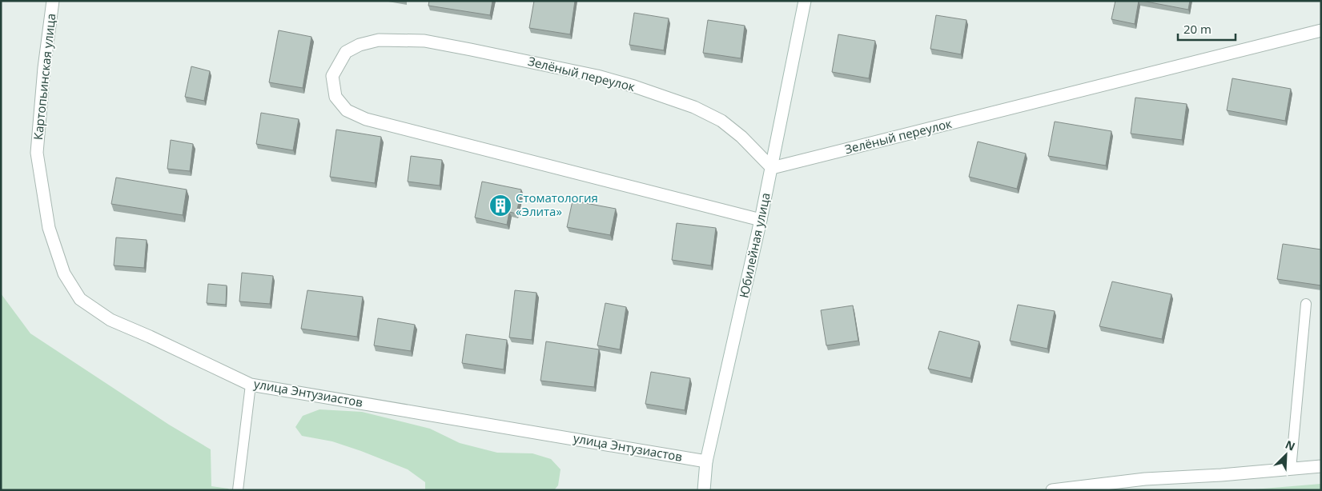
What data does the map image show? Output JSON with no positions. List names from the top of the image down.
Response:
{
  "streets": {
    "street": [
      "Зелёный переулок",
      "Картопьинская улица",
      "Юбилейная улица",
      "улица Энтузиастов"
    ]
  },
  "crossings": [
    ["Зелёный переулок", "Юбилейная улица"],
    ["Картопьинская улица", "улица Энтузиастов"],
    ["Юбилейная улица", "улица Энтузиастов"]
  ],
  "places": {
    "building": ["Стоматология «Элита»"]
  },
  "scale_bar": "20 m",
  "north": "top right"
}
